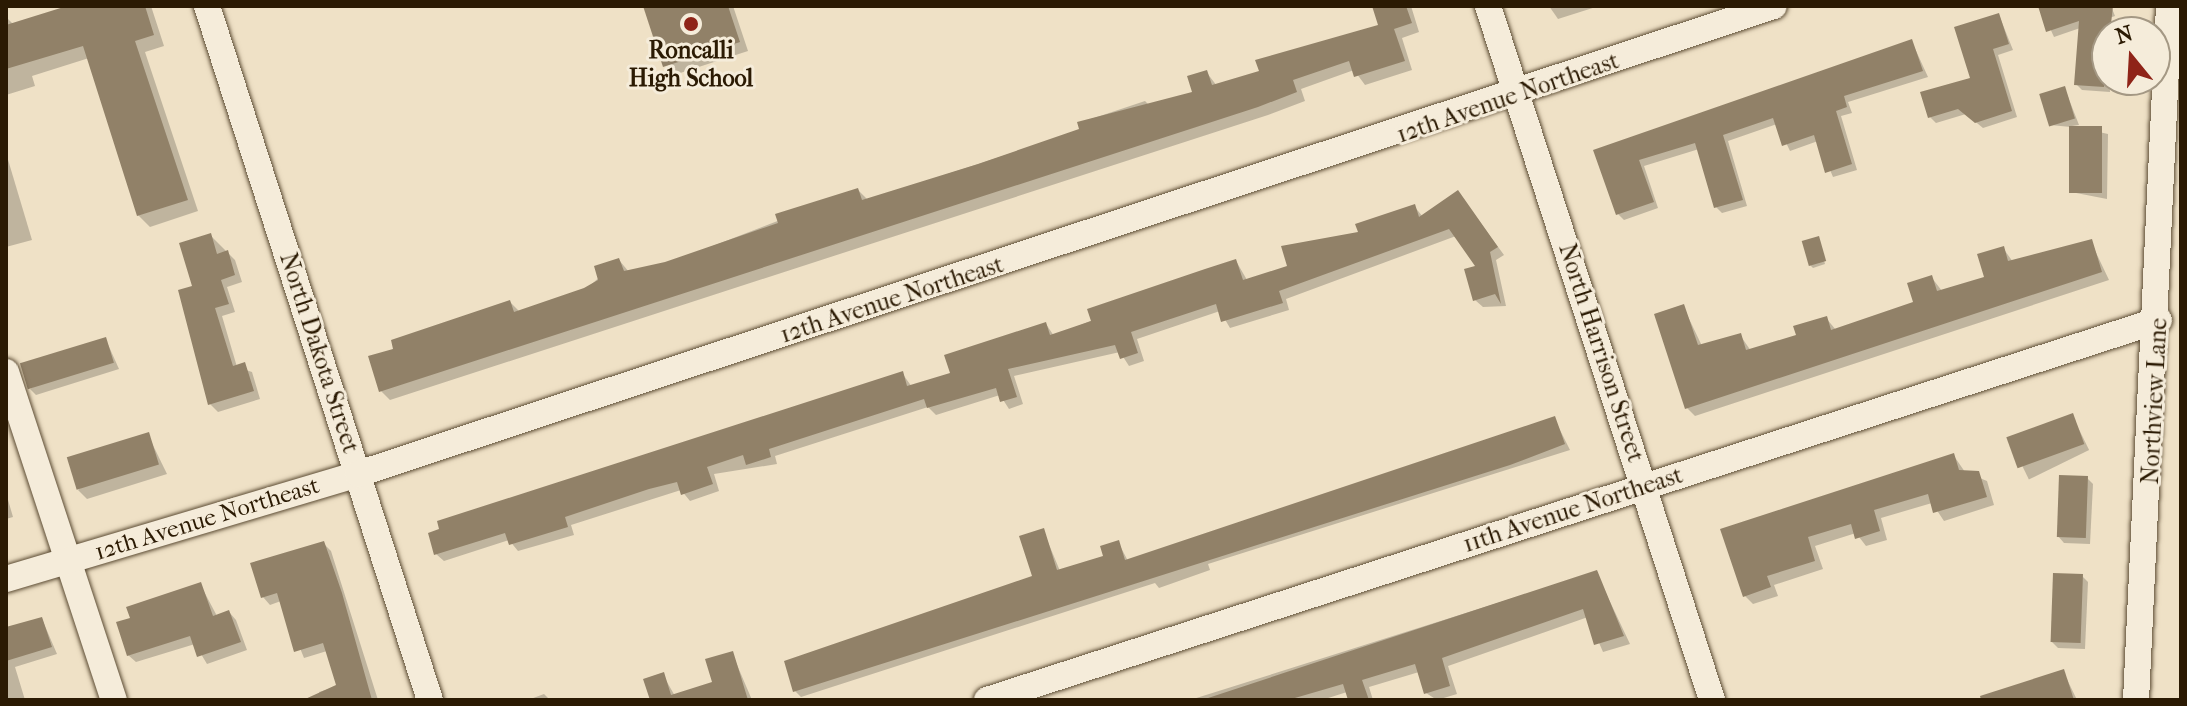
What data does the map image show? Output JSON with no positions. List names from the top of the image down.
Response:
{
  "streets": {
    "street": [
      "12th Avenue Northeast",
      "North Dakota Street",
      "North Harrison Street",
      "Northview Lane",
      "11th Avenue Northeast"
    ]
  },
  "crossings": [
    ["12th Avenue Northeast", "North Dakota Street"],
    ["12th Avenue Northeast", "North Harrison Street"],
    ["North Harrison Street", "11th Avenue Northeast"],
    ["Northview Lane", "11th Avenue Northeast"]
  ],
  "places": ["Roncalli High School"],
  "north": "top"
}
